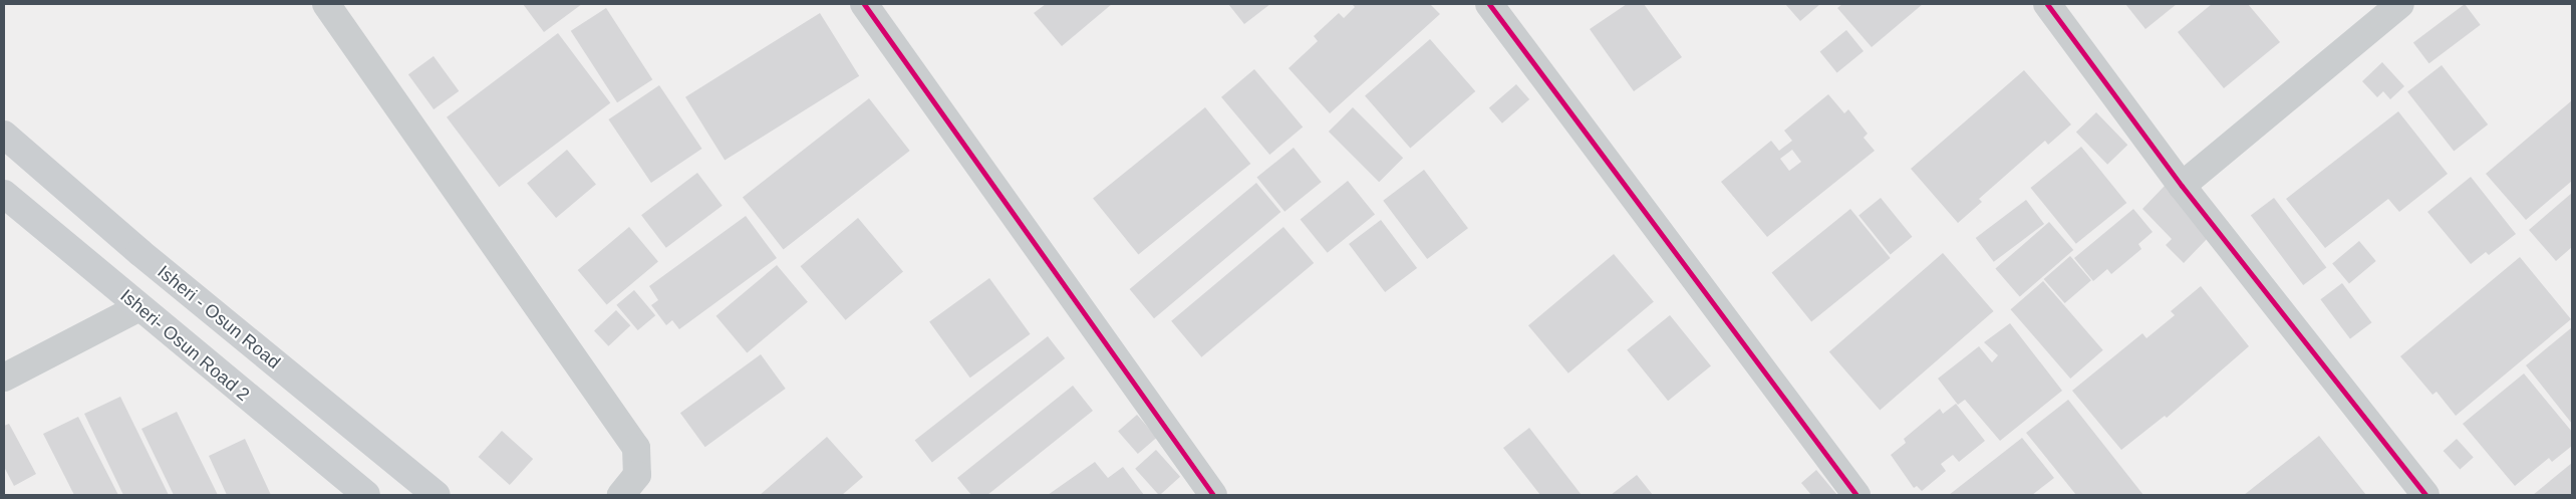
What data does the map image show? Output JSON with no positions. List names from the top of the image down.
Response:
{
  "streets": {
    "main road": ["Isheri - Osun Road", "Isheri- Osun Road 2"]
  }
}
